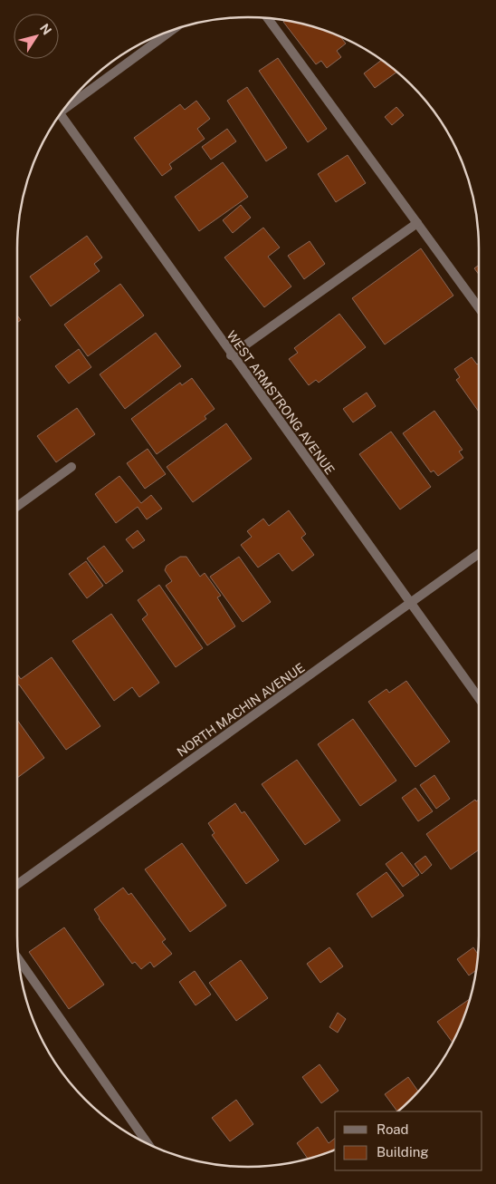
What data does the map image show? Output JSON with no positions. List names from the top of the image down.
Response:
{
  "streets": {
    "street": ["WEST ARMSTRONG AVENUE", "NORTH MACHIN AVENUE"]
  },
  "crossings": [
    ["WEST ARMSTRONG AVENUE", "NORTH MACHIN AVENUE"]
  ],
  "legend": ["Road", "Building"],
  "north": "top right"
}
